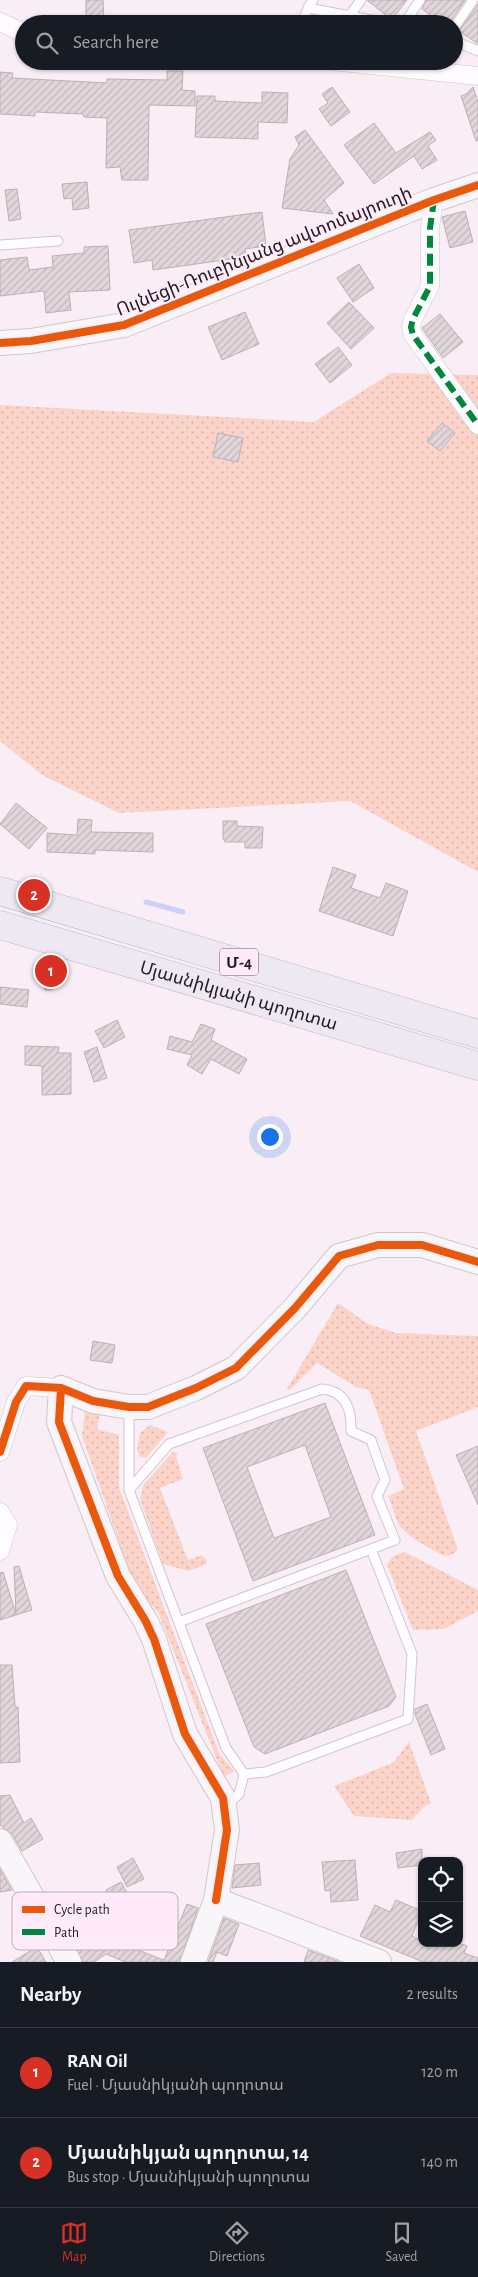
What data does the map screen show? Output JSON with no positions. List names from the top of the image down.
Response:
{
  "streets": {
    "highway": ["Մ-4", "Մյասնիկյանի պողոտա"],
    "street": ["Ուլնեցի-Ռուբինյանց ավտոմայրուղի"]
  },
  "legend": ["Cycle path", "Path"],
  "page": {
    "search": "Search here",
    "pins": ["2", "1"],
    "heading": ["Nearby", "2 results"],
    "list": [
      {
        "mark": "1",
        "name": "RAN Oil",
        "note": "Fuel · Մյասնիկյանի պողոտա",
        "value": "120 m"
      },
      {
        "mark": "2",
        "name": "Մյասնիկյան պողոտա, 14",
        "note": "Bus stop · Մյասնիկյանի պողոտա",
        "value": "140 m"
      }
    ],
    "nav": ["Map", "Directions", "Saved"]
  }
}
